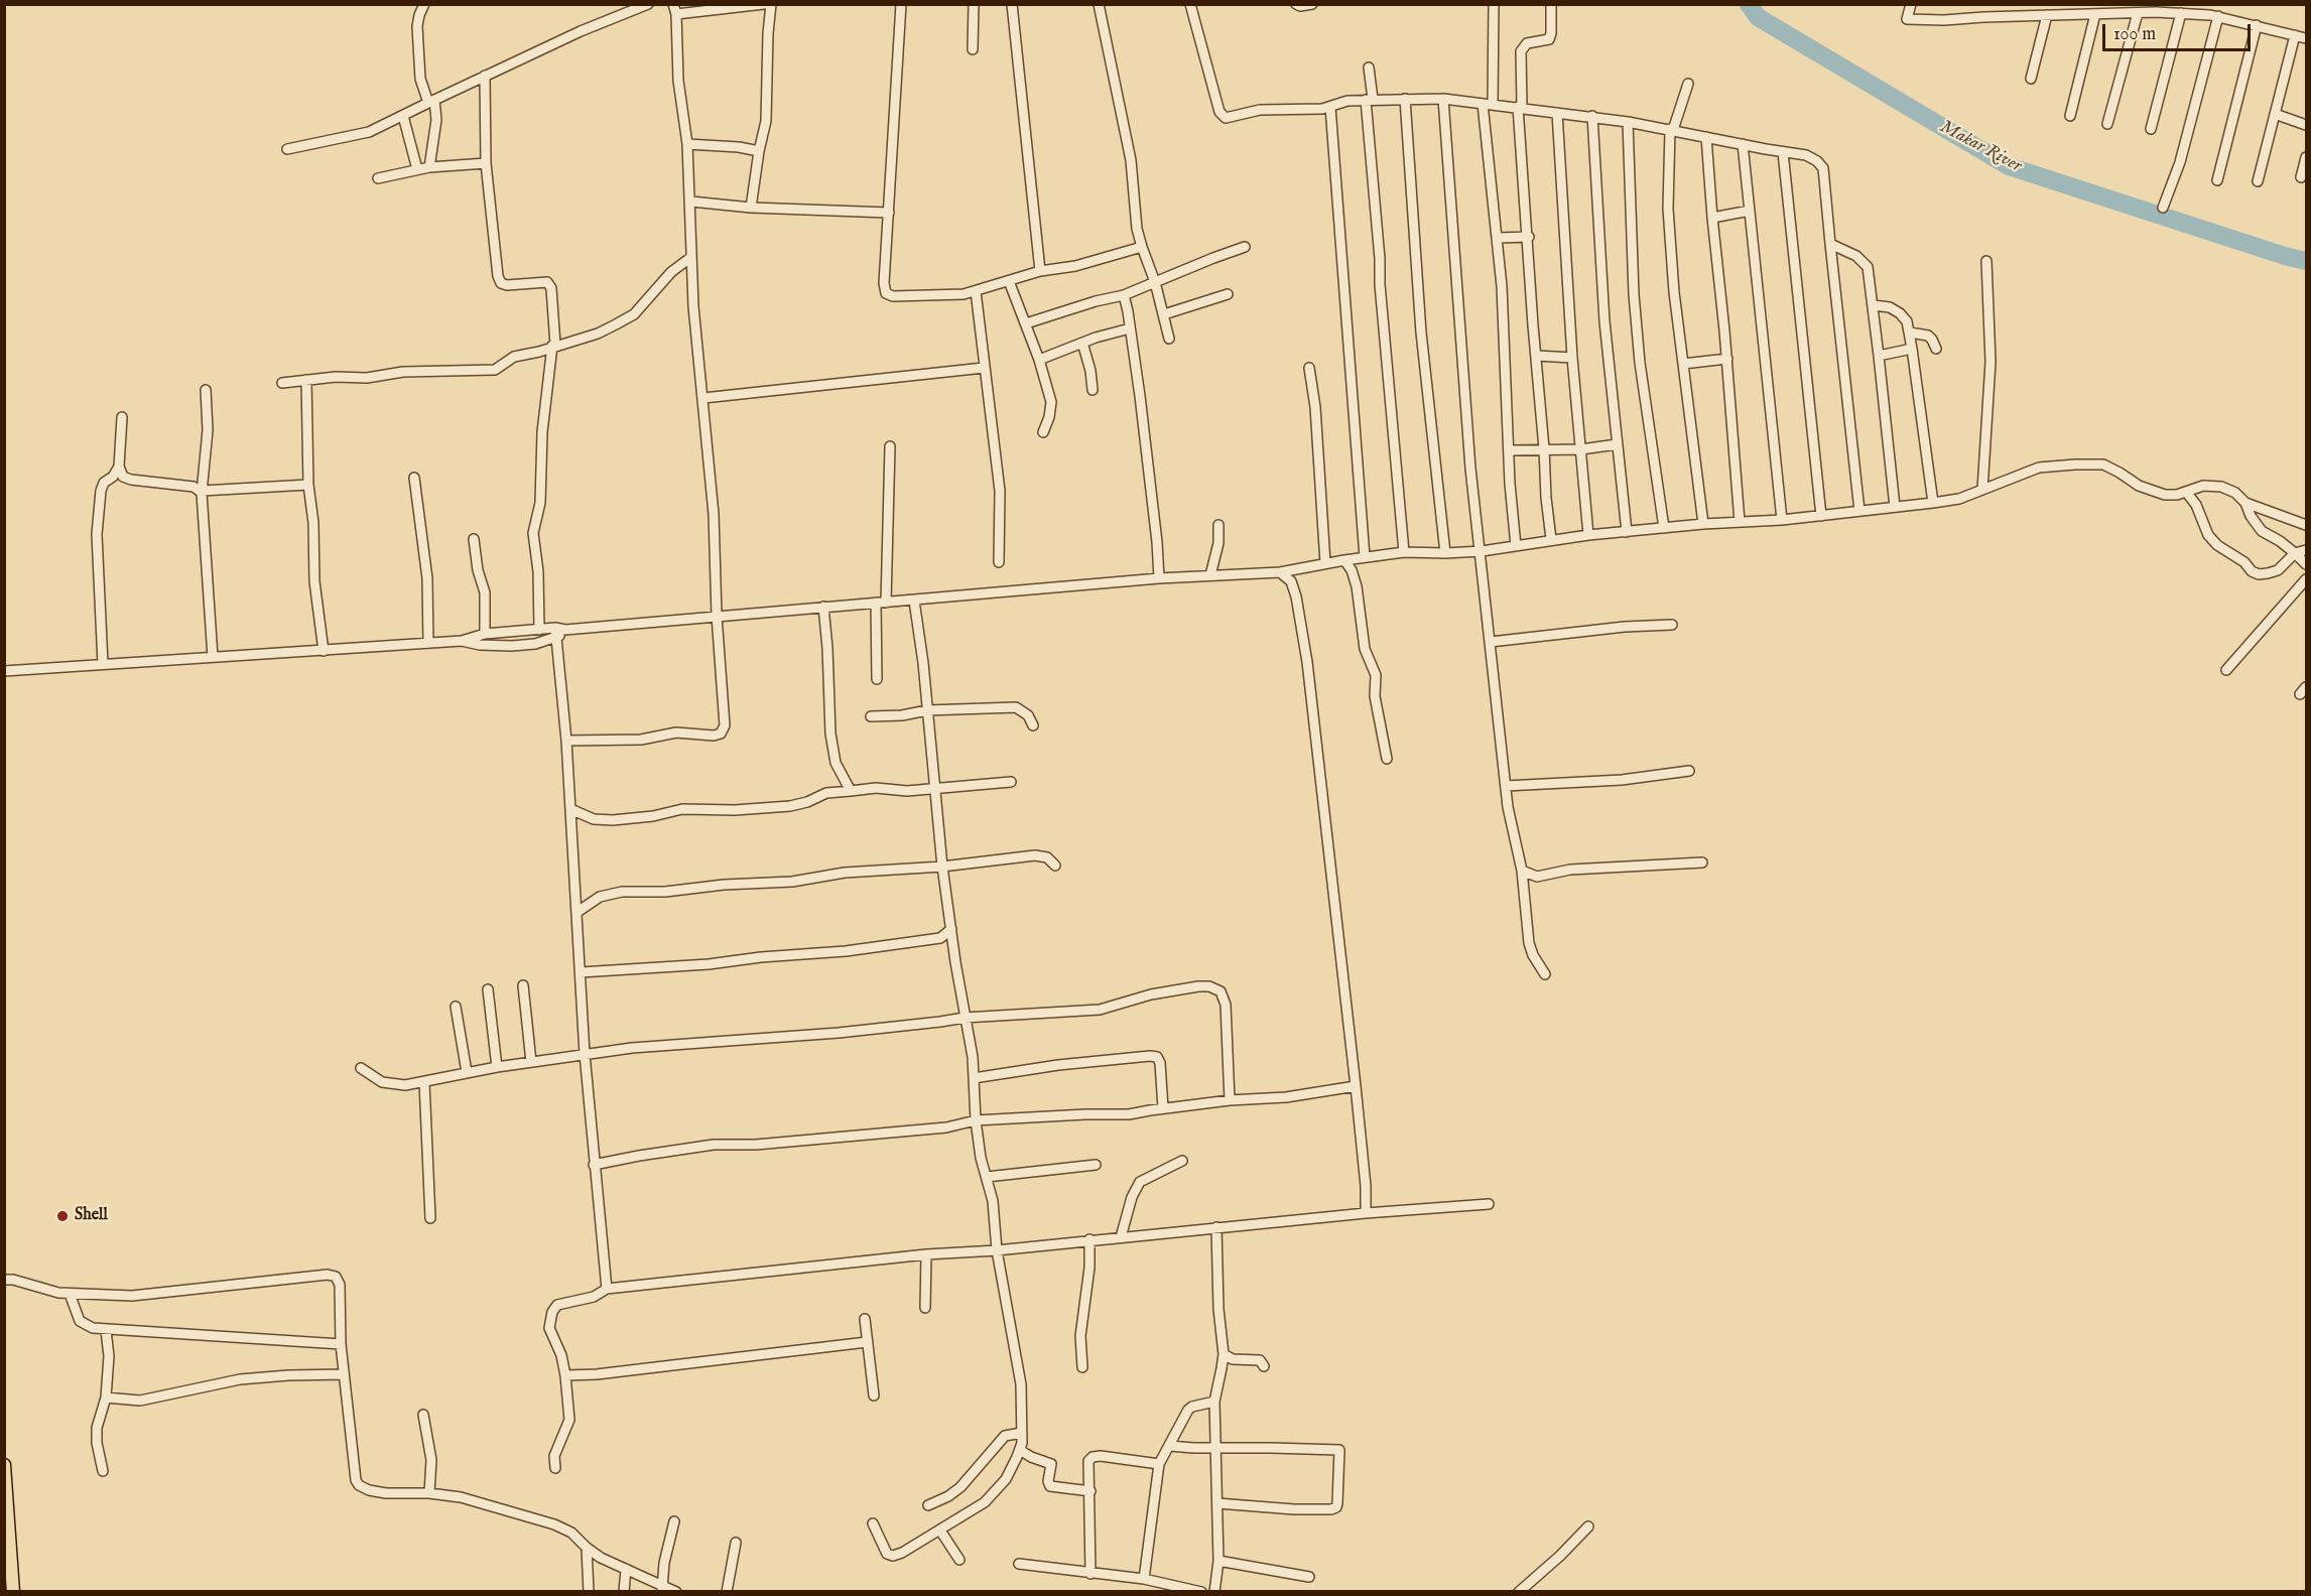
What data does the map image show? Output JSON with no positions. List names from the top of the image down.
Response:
{
  "water": ["Makar River"],
  "places": ["Shell"],
  "scale_bar": "100 m"
}
